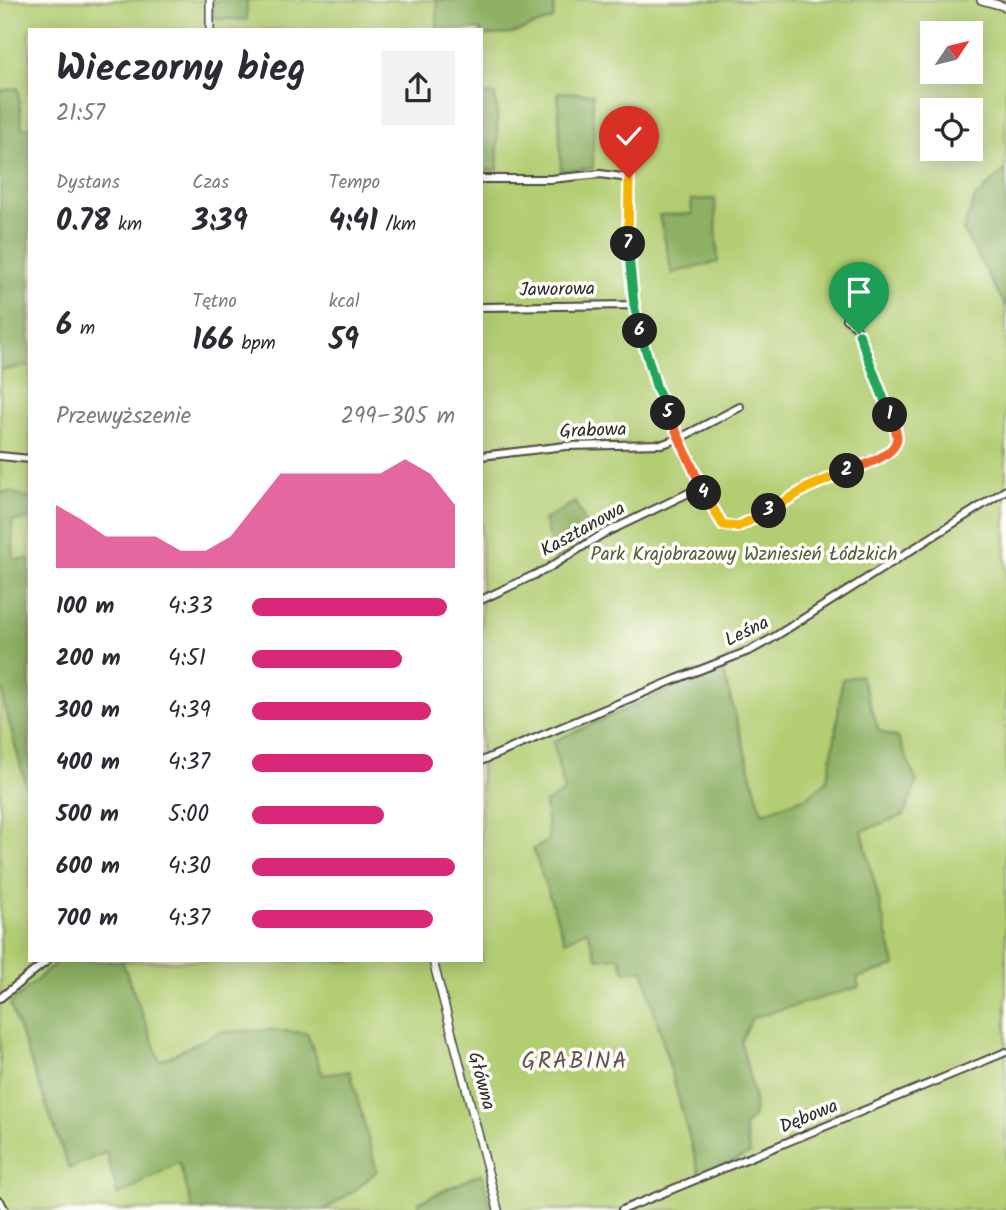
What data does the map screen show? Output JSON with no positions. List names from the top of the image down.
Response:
{
  "streets": {
    "street": [
      "Jaworowa",
      "Grabowa",
      "Kasztanowa",
      "Leśna",
      "Główna",
      "Dębowa"
    ]
  },
  "districts": ["GRABINA"],
  "parks": ["Park Krajobrazowy Wzniesień Łódzkich"],
  "north": "top right",
  "page": {
    "heading": ["Wieczorny bieg", "21:57"],
    "stats": [
      ["Dystans", "0.78 km"],
      ["Czas", "3:39"],
      ["Tempo", "4:41 /km"],
      ["6 m"],
      ["Tętno", "166 bpm"],
      ["kcal", "59"]
    ],
    "pins": [
      "7",
      "6",
      "5",
      "1",
      "2",
      "4",
      "3"
    ],
    "chart": ["Przewyższenie", "299–305 m"],
    "list": [
      {
        "name": "100 m",
        "note": "4:33"
      },
      {
        "name": "200 m",
        "note": "4:51"
      },
      {
        "name": "300 m",
        "note": "4:39"
      },
      {
        "name": "400 m",
        "note": "4:37"
      },
      {
        "name": "500 m",
        "note": "5:00"
      },
      {
        "name": "600 m",
        "note": "4:30"
      },
      {
        "name": "700 m",
        "note": "4:37"
      }
    ]
  }
}
